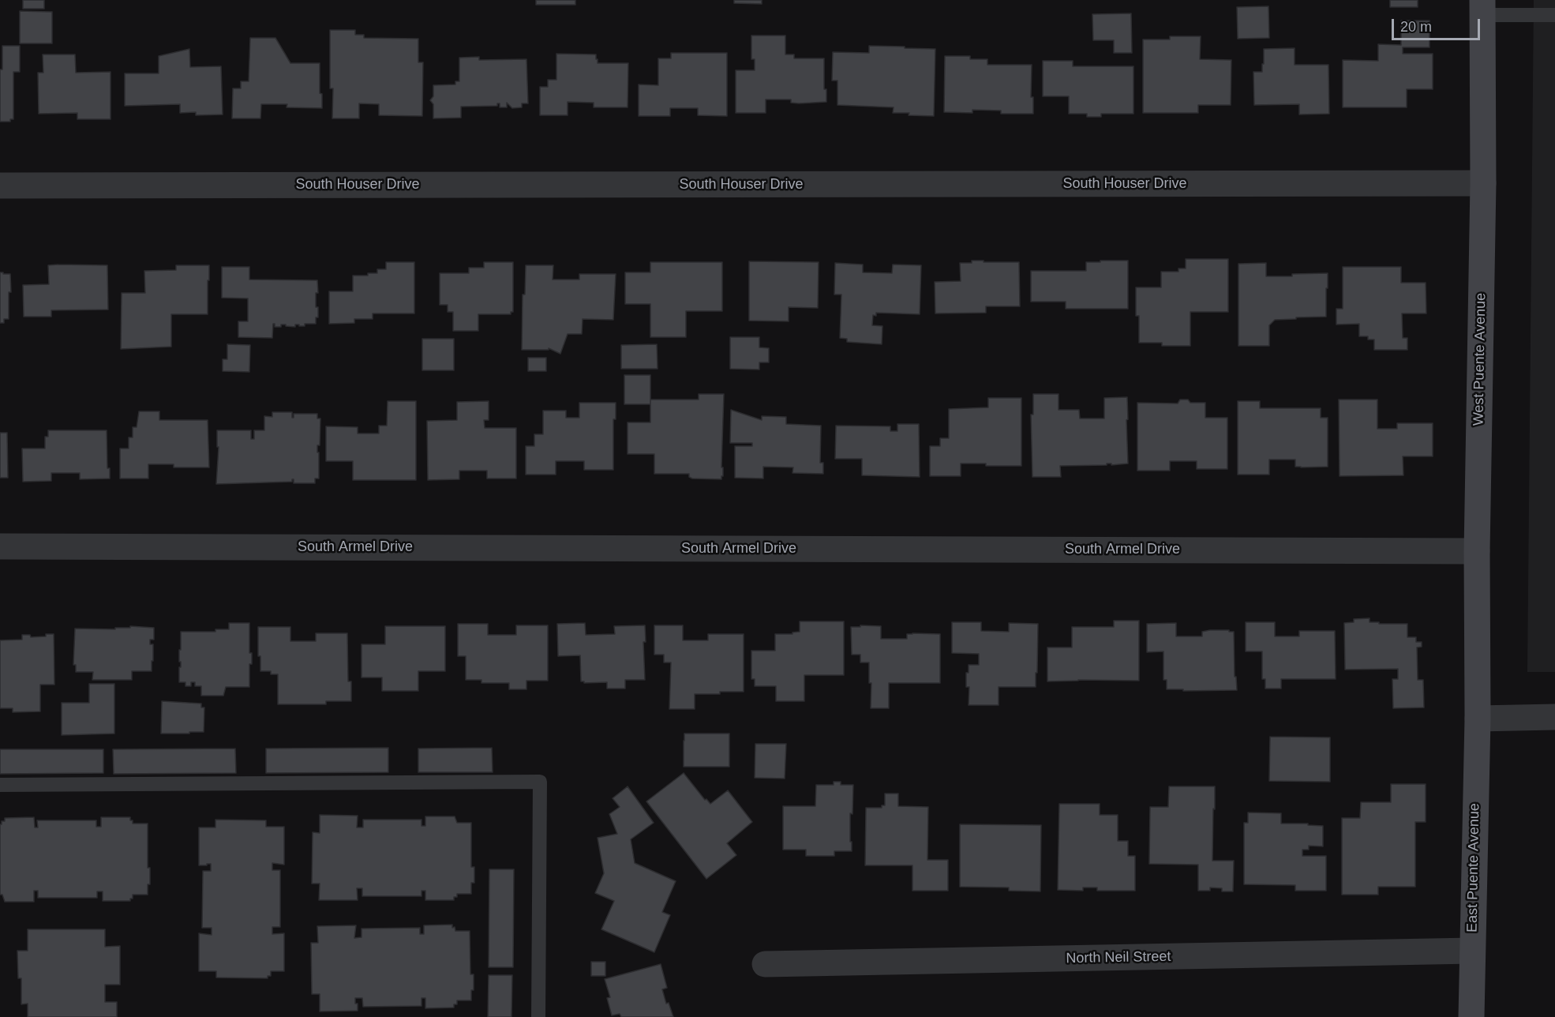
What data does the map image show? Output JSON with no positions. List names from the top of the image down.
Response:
{
  "streets": {
    "street": [
      "South Houser Drive",
      "West Puente Avenue",
      "South Armel Drive",
      "East Puente Avenue",
      "North Neil Street"
    ]
  },
  "crossings": [
    ["South Houser Drive", "West Puente Avenue"],
    ["West Puente Avenue", "South Armel Drive"],
    ["West Puente Avenue", "East Puente Avenue"],
    ["East Puente Avenue", "North Neil Street"]
  ],
  "scale_bar": "20 m"
}
